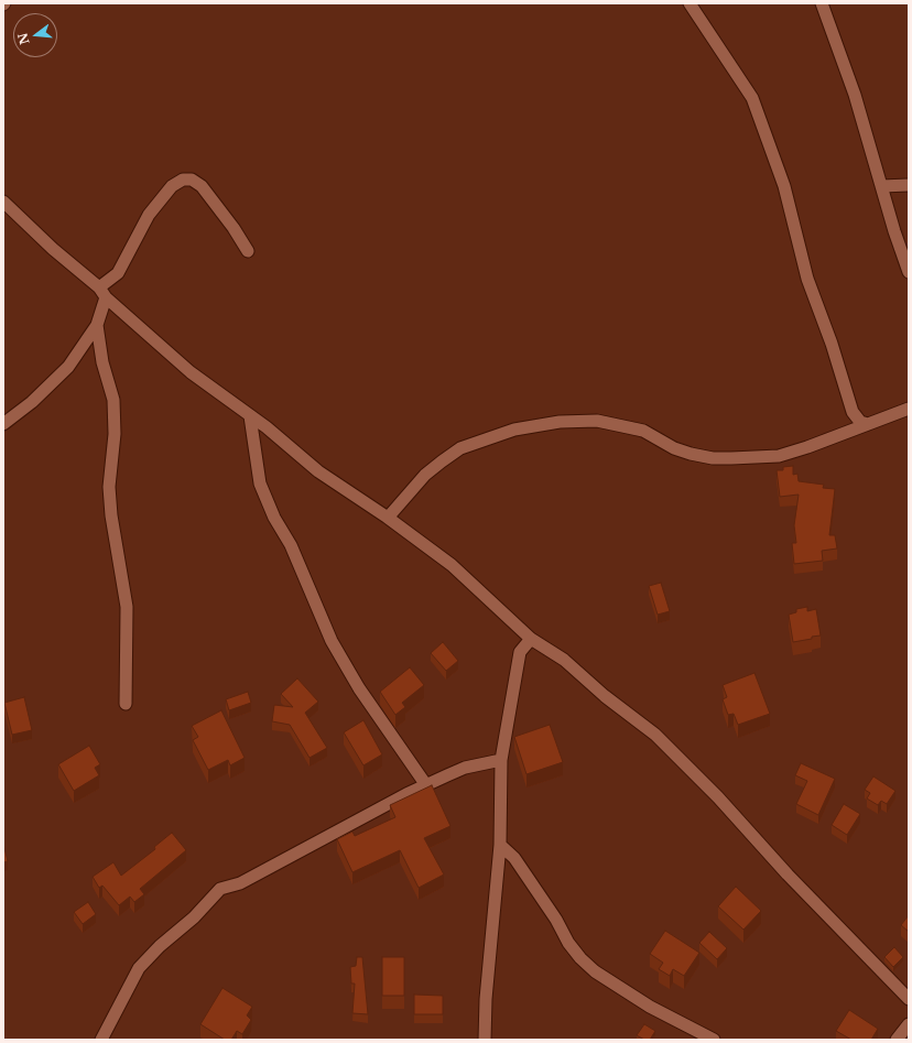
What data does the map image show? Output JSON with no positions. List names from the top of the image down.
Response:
{
  "north": "left"
}
